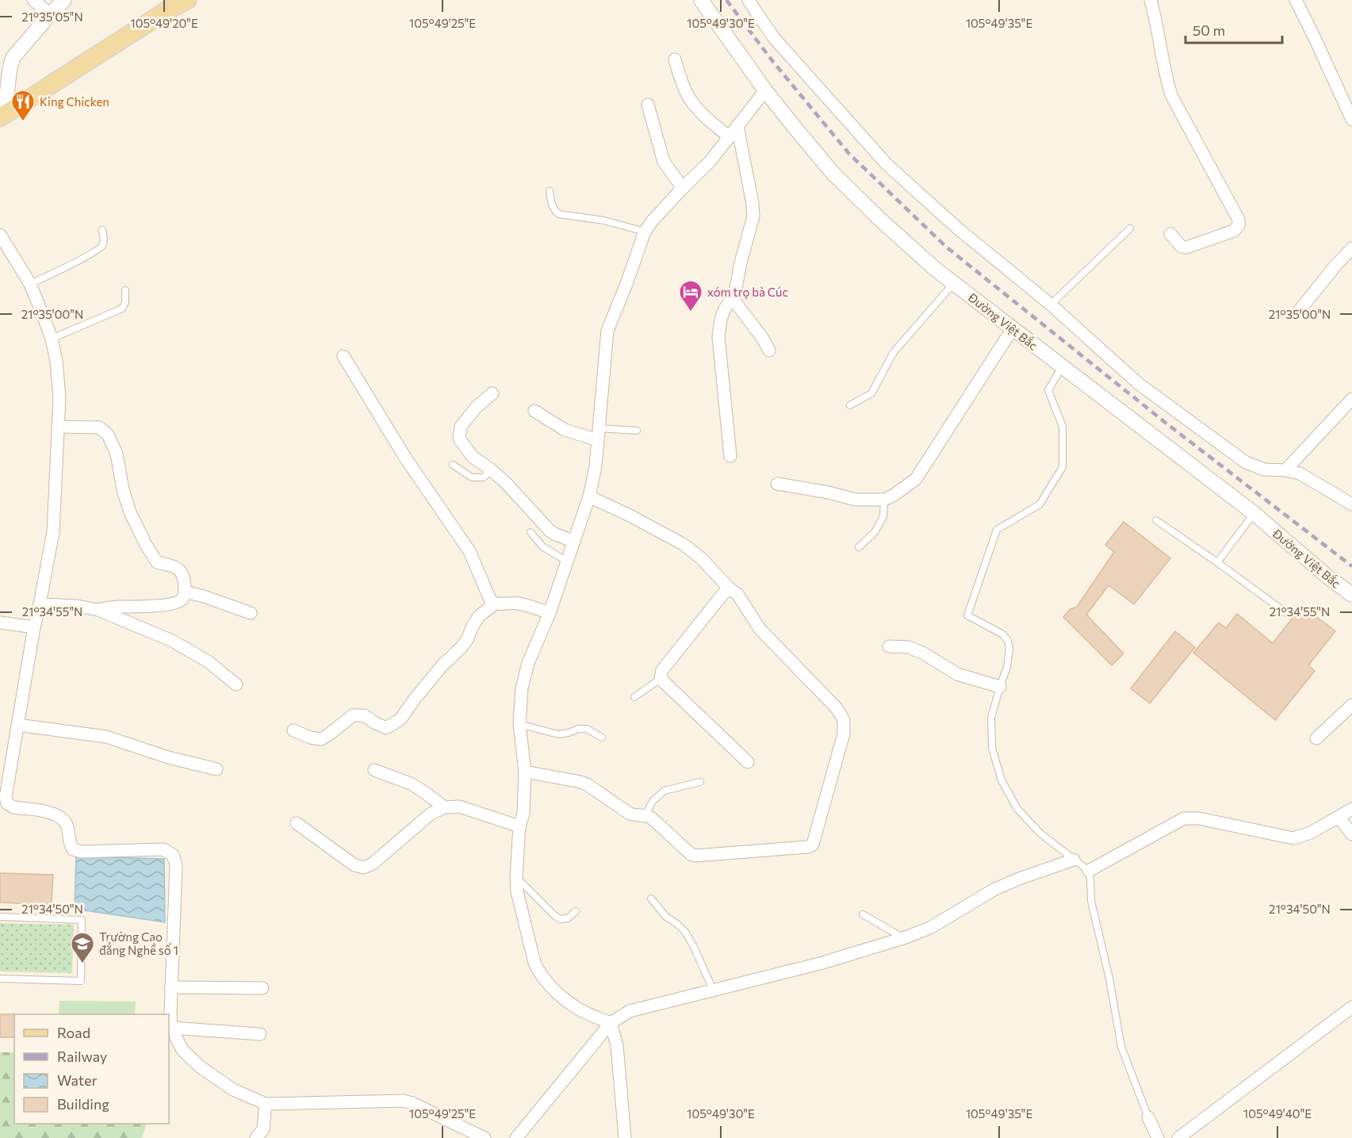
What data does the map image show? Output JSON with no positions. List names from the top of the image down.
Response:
{
  "streets": {
    "street": ["Đường Việt Bắc"]
  },
  "places": {
    "restaurant": ["King Chicken"],
    "hotel": ["xóm trọ bà Cúc"],
    "school or university": ["Trường Cao đẳng Nghề số 1"]
  },
  "legend": [
    "Road",
    "Railway",
    "Water",
    "Building"
  ],
  "scale_bar": "50 m",
  "coordinates": [
    "21°35'05\"N",
    "105°49'20\"E",
    "105°49'25\"E",
    "105°49'30\"E",
    "105°49'35\"E",
    "21°35'00\"N",
    "21°34'55\"N",
    "21°34'50\"N",
    "105°49'40\"E"
  ]
}
